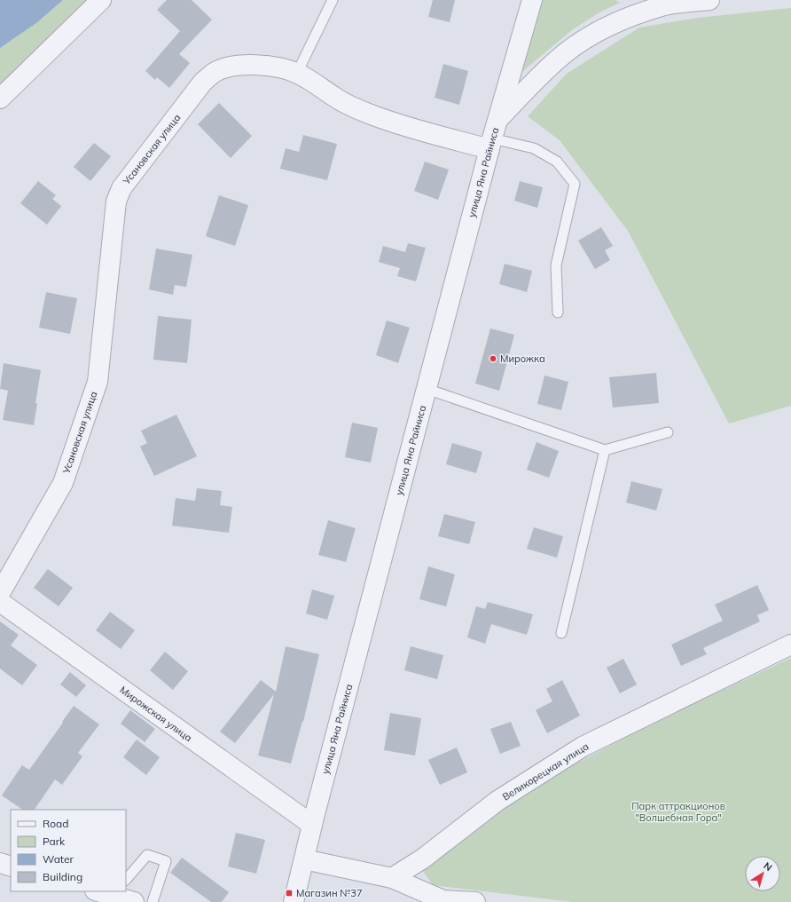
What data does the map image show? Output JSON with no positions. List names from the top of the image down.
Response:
{
  "streets": {
    "street": [
      "Усановская улица",
      "улица Яна Райниса",
      "Мирожская улица",
      "Великорецкая улица"
    ]
  },
  "crossings": [
    ["Усановская улица", "улица Яна Райниса"],
    ["улица Яна Райниса", "Мирожская улица"]
  ],
  "parks": ["Парк аттракционов \"Волшебная Гора\""],
  "places": {
    "other": ["Мирожка"],
    "transit": ["Магазин №37"]
  },
  "legend": [
    "Road",
    "Park",
    "Water",
    "Building"
  ],
  "north": "top right"
}
